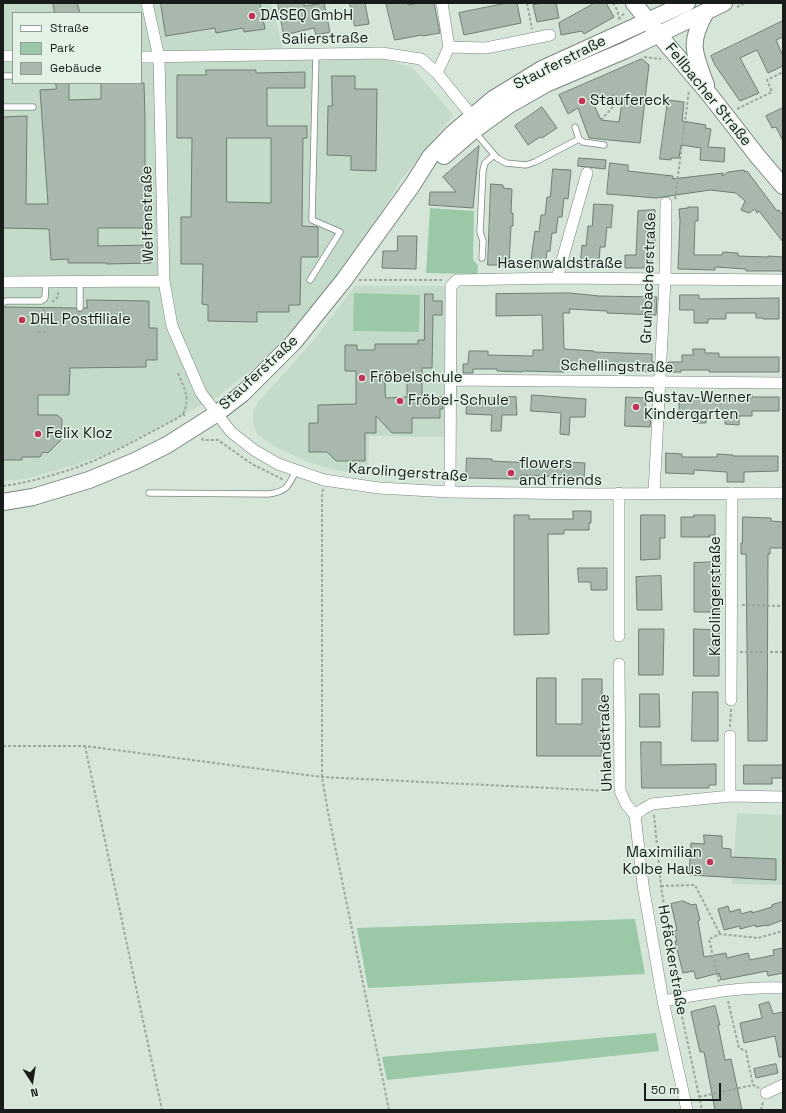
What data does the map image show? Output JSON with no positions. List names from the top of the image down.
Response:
{
  "streets": {
    "main road": ["Stauferstraße", "Fellbacher Straße"],
    "street": [
      "Salierstraße",
      "Welfenstraße",
      "Hasenwaldstraße",
      "Grunbacherstraße",
      "Schellingstraße",
      "Karolingerstraße",
      "Uhlandstraße",
      "Hofäckerstraße"
    ]
  },
  "crossings": [
    ["Salierstraße", "Stauferstraße"],
    ["Salierstraße", "Welfenstraße"],
    ["Stauferstraße", "Fellbacher Straße"],
    ["Stauferstraße", "Welfenstraße"],
    ["Stauferstraße", "Karolingerstraße"],
    ["Fellbacher Straße", "Grunbacherstraße"],
    ["Welfenstraße", "Karolingerstraße"],
    ["Hasenwaldstraße", "Grunbacherstraße"],
    ["Grunbacherstraße", "Schellingstraße"],
    ["Grunbacherstraße", "Karolingerstraße"],
    ["Uhlandstraße", "Hofäckerstraße"]
  ],
  "places": [
    "DASEQ GmbH",
    "Staufereck",
    "DHL Postfiliale",
    "Fröbelschule",
    "Fröbel-Schule",
    "Gustav-Werner Kindergarten",
    "Felix Kloz",
    "flowers and friends",
    "Maximilian Kolbe Haus"
  ],
  "legend": ["Straße", "Park", "Gebäude"],
  "scale_bar": "50 m",
  "north": "bottom"
}
